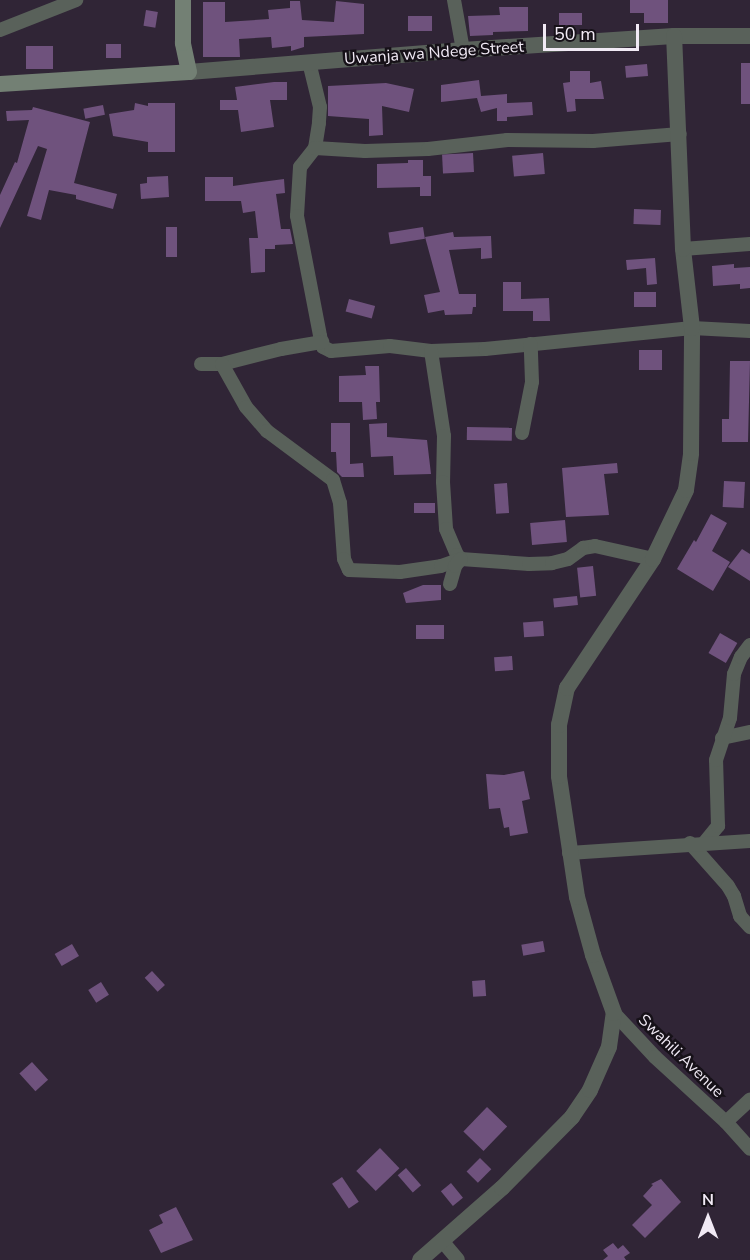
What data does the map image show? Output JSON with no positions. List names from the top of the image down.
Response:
{
  "streets": {
    "street": ["Uwanja wa Ndege Street", "Swahili Avenue"]
  },
  "scale_bar": "50 m",
  "north": "top"
}
